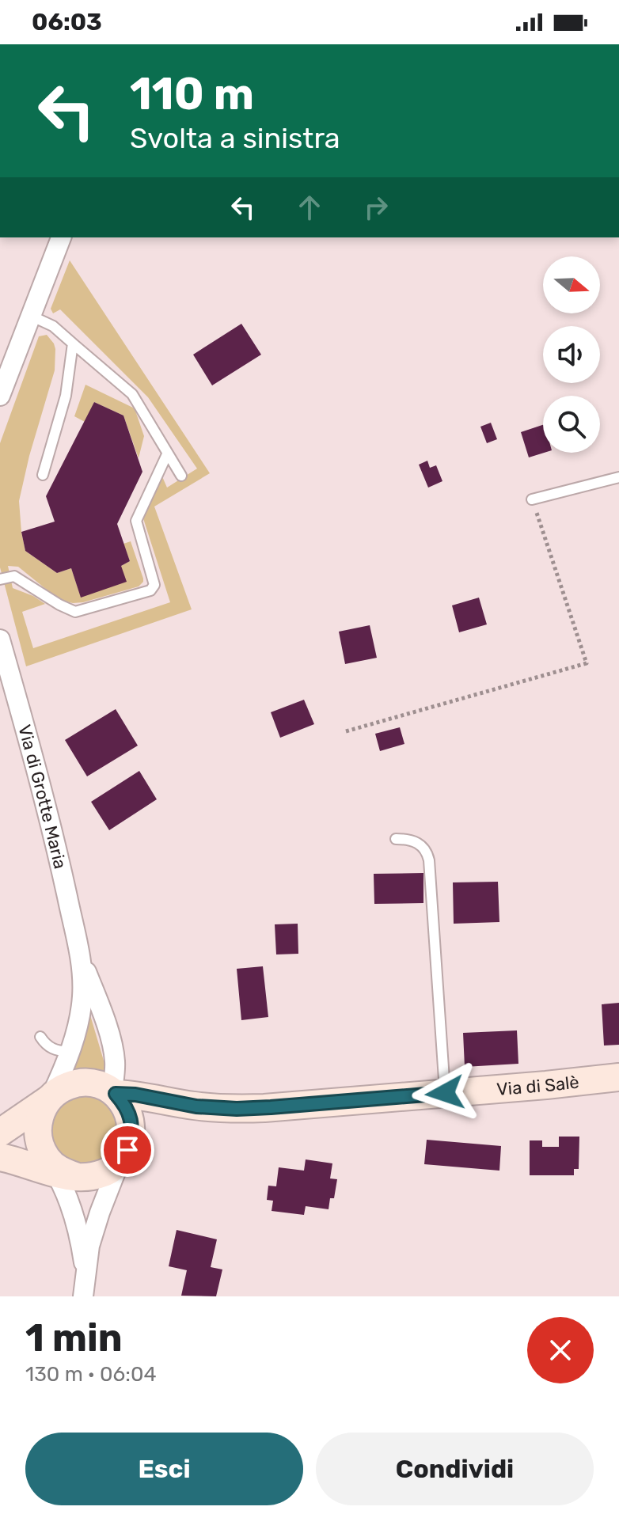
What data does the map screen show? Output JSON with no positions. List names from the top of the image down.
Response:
{
  "streets": {
    "main road": ["Via di Salè"],
    "street": ["Via di Grotte Maria"]
  },
  "crossings": [
    ["Via di Grotte Maria", "Via di Salè"]
  ],
  "north": "right",
  "page": {
    "status": "06:03",
    "turn": ["110 m", "Svolta a sinistra"],
    "heading": ["1 min", "130 m · 06:04"],
    "buttons": ["Esci", "Condividi"]
  }
}
